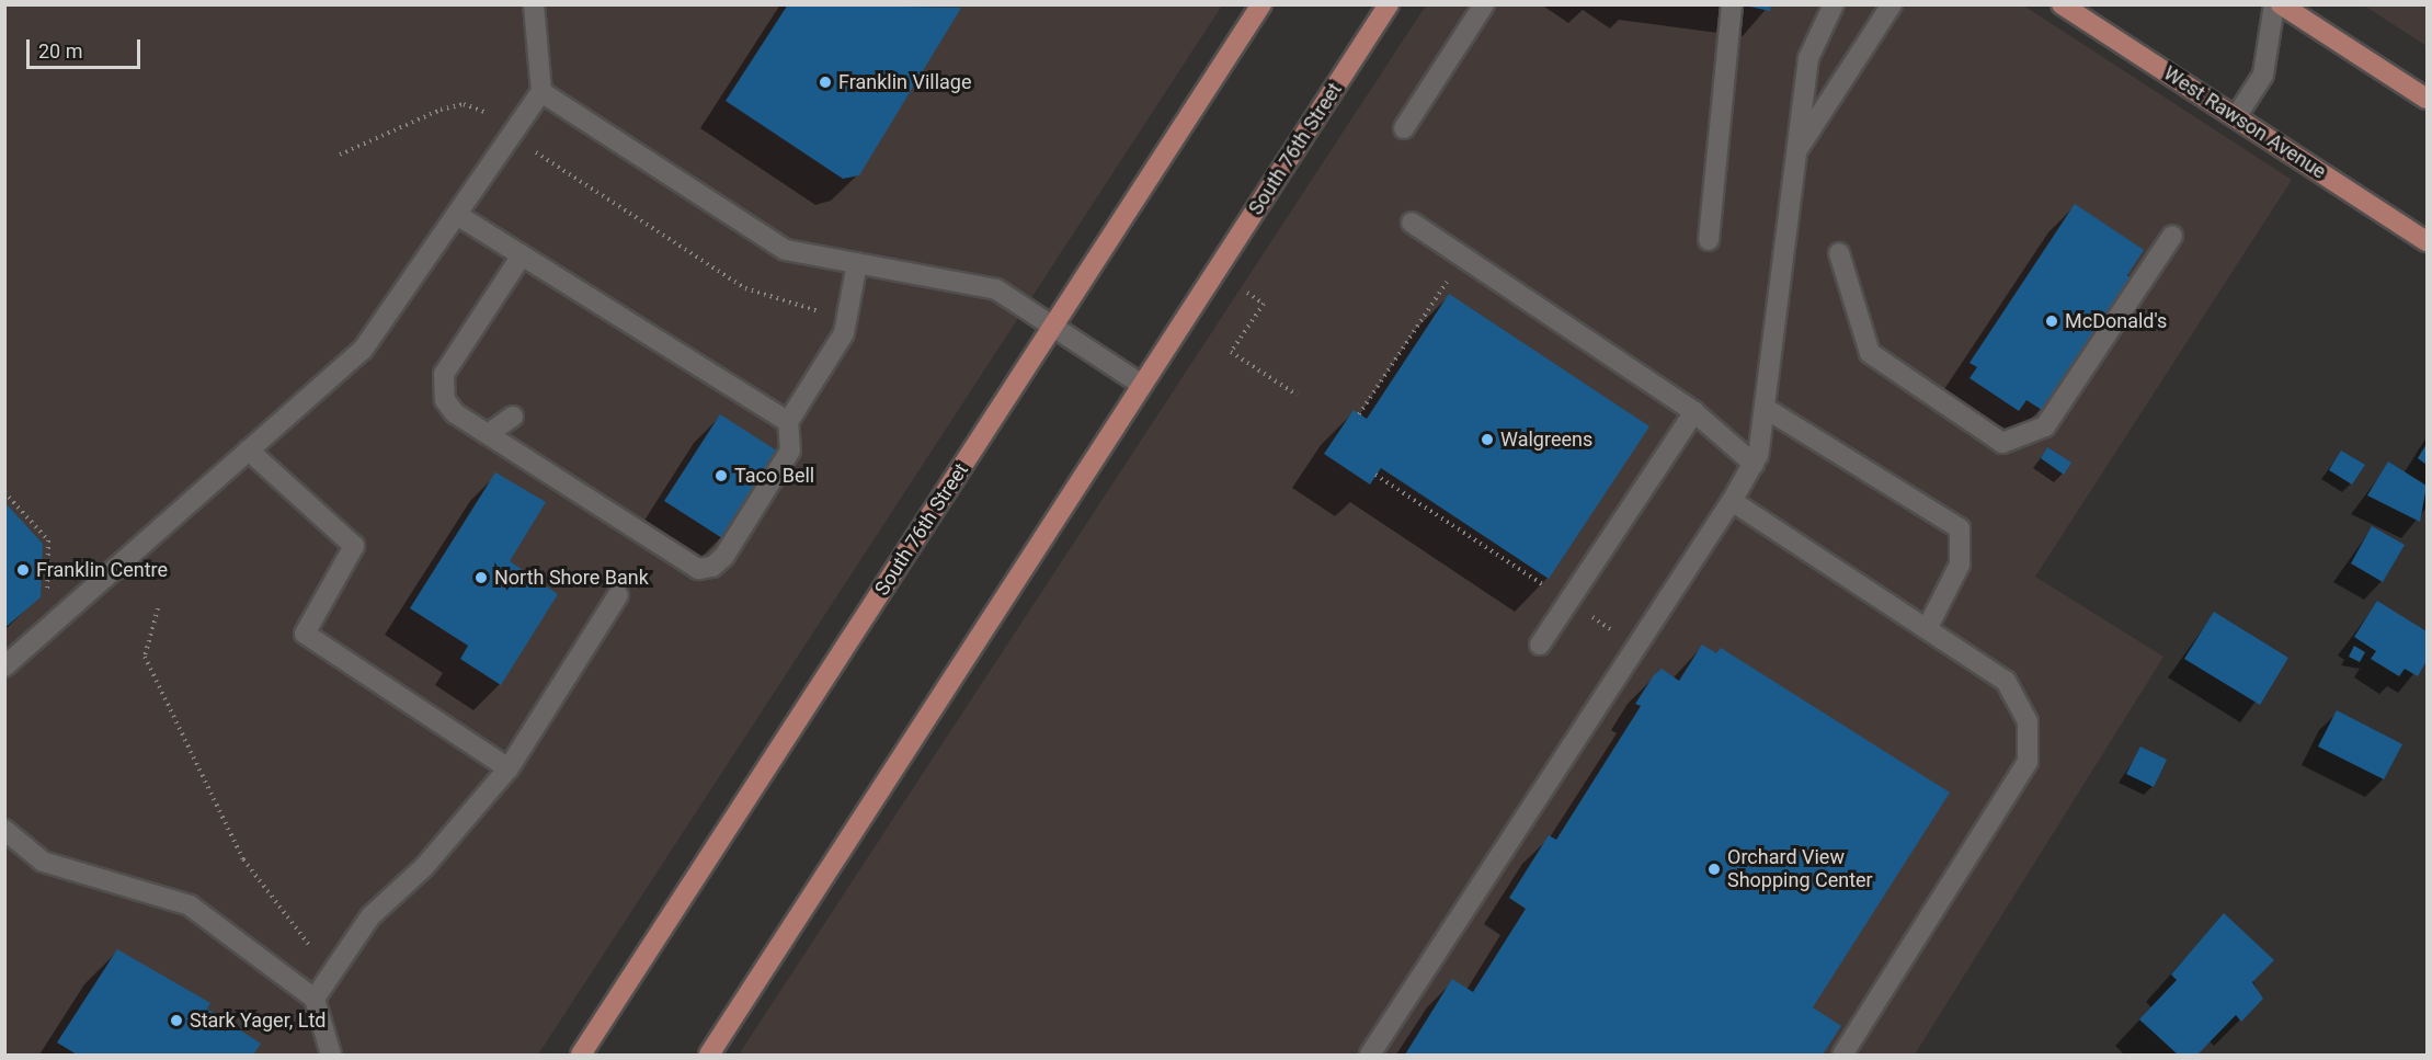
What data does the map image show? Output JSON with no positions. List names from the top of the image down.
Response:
{
  "streets": {
    "main road": ["West Rawson Avenue", "South 76th Street"]
  },
  "places": [
    "Franklin Village",
    "McDonald's",
    "Walgreens",
    "Taco Bell",
    "Franklin Centre",
    "North Shore Bank",
    "Orchard View Shopping Center",
    "Stark Yager, Ltd"
  ],
  "scale_bar": "20 m"
}
